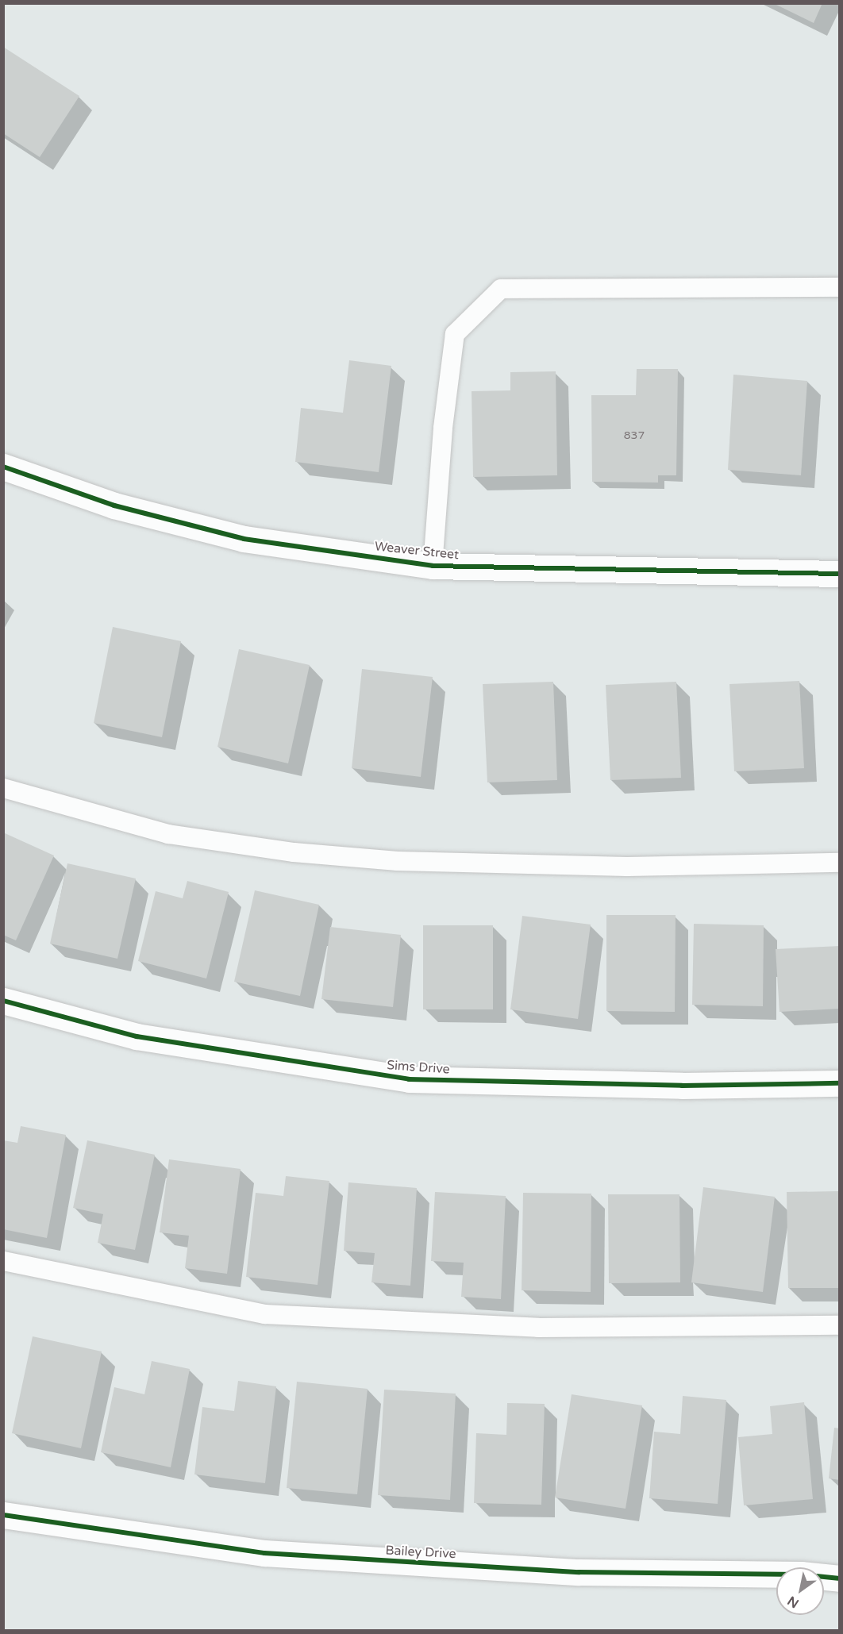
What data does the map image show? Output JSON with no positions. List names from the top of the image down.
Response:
{
  "streets": {
    "street": ["Weaver Street", "Sims Drive", "Bailey Drive"]
  },
  "house_numbers": ["837"],
  "north": "bottom left"
}
